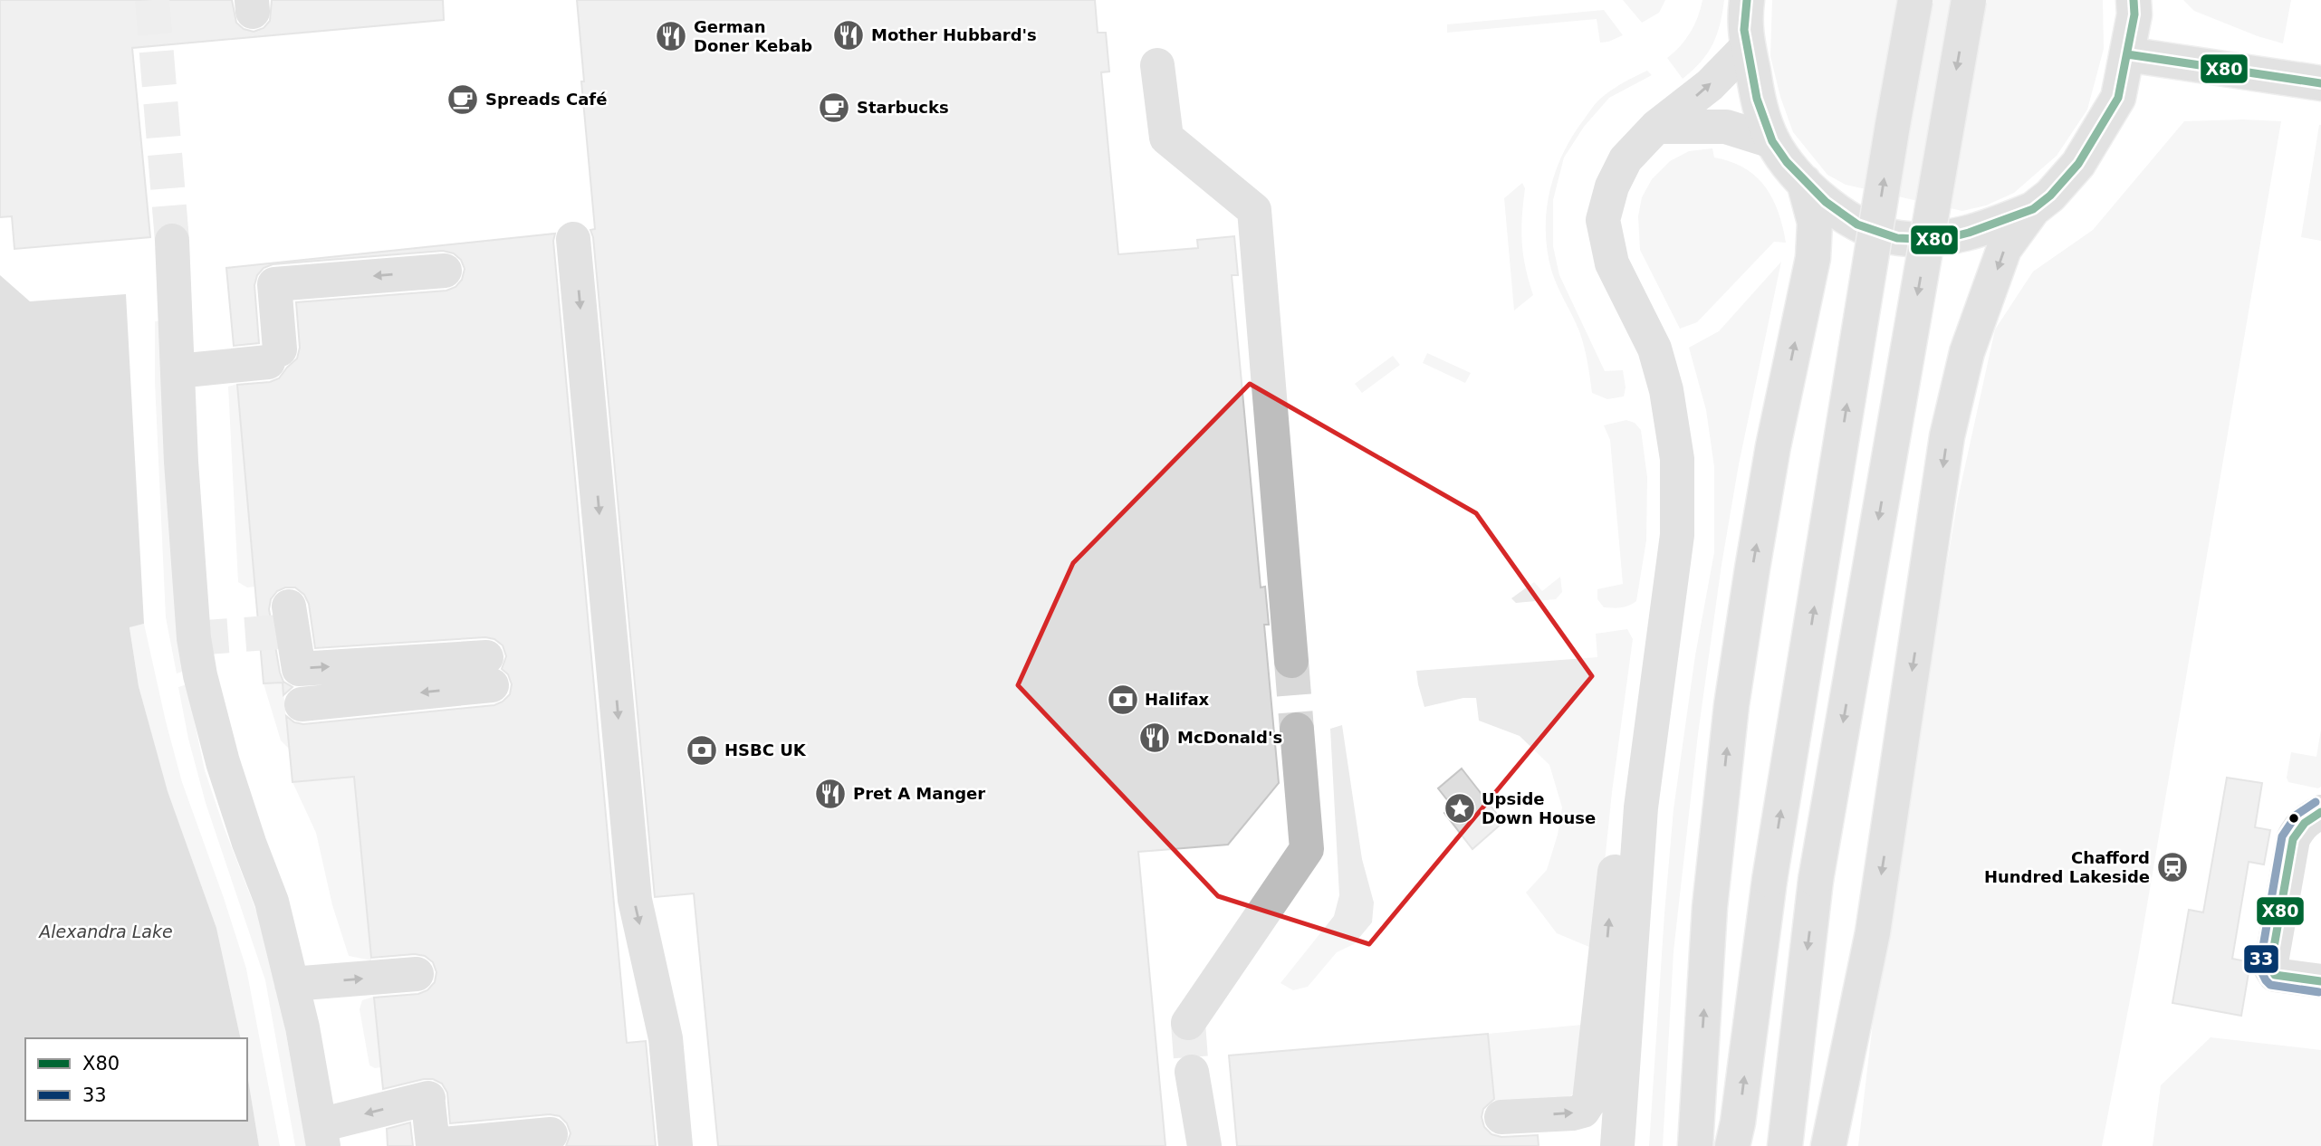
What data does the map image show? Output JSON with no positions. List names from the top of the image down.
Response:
{
  "water": ["Alexandra Lake"],
  "places": {
    "restaurant": [
      "Mother Hubbard's",
      "German Doner Kebab",
      "McDonald's",
      "Pret A Manger"
    ],
    "cafe": ["Spreads Café", "Starbucks"],
    "bank": ["Halifax", "HSBC UK"],
    "place": ["Upside Down House"],
    "station": ["Chafford Hundred Lakeside"]
  },
  "lines": ["transit line X80", "transit line 33"],
  "legend": ["X80", "33"]
}
